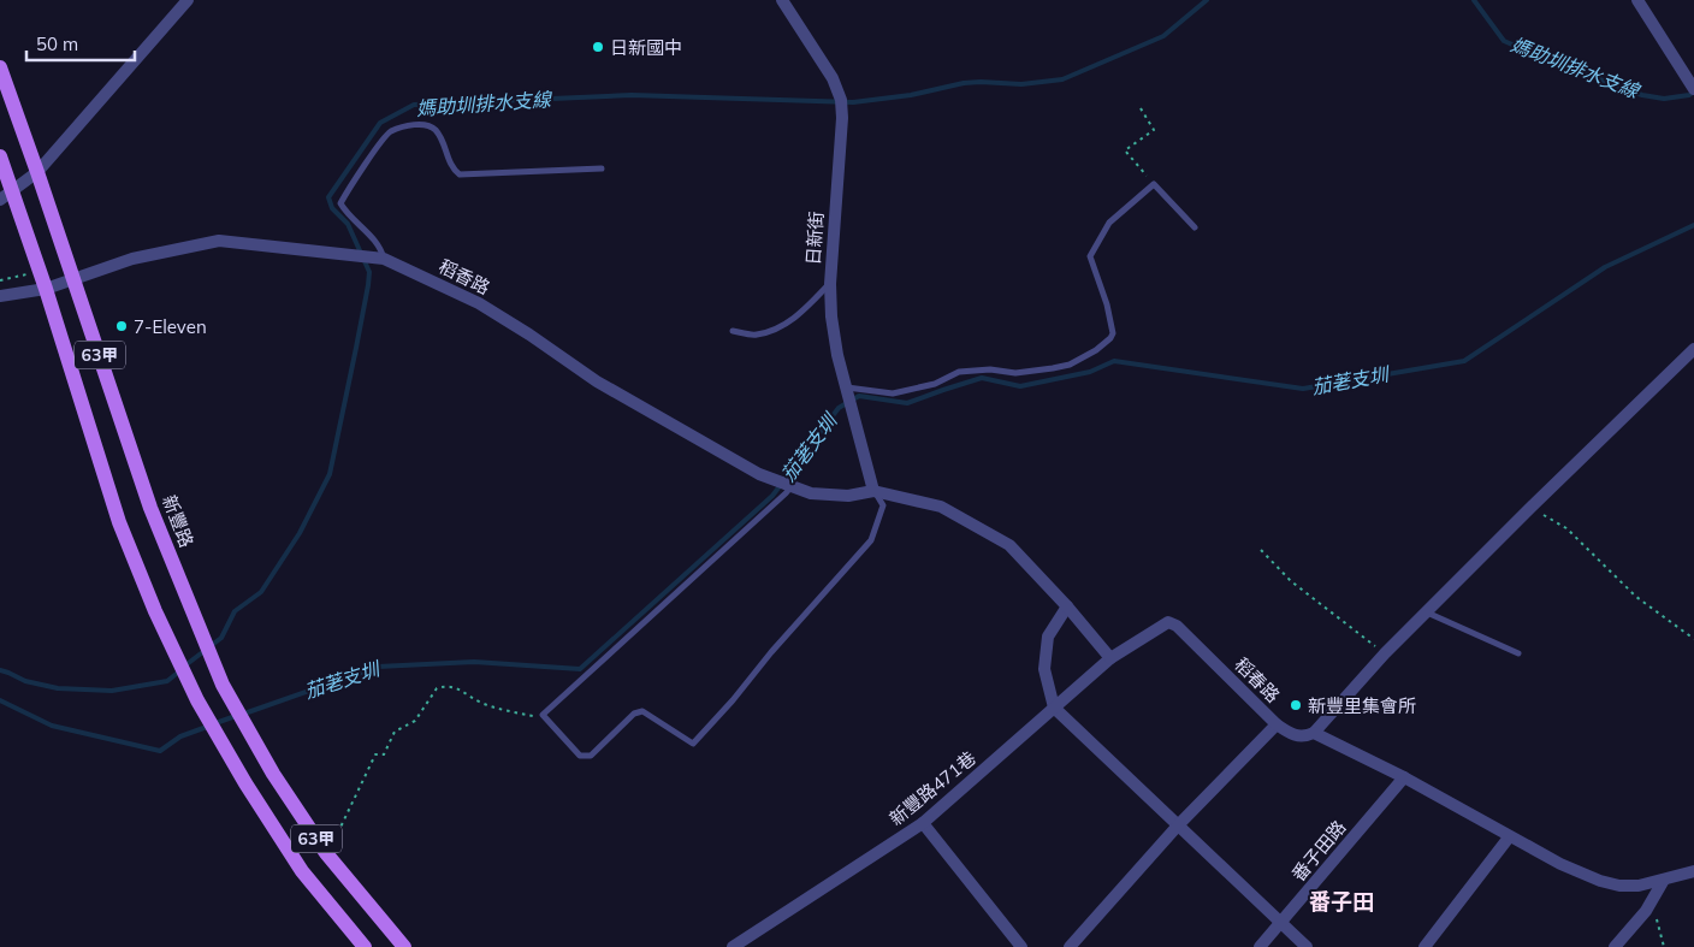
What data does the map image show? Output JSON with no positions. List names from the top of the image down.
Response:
{
  "streets": {
    "main road": ["63甲", "新豐路"],
    "street": [
      "日新街",
      "稻香路",
      "稻春路",
      "新豐路471巷",
      "番子田路"
    ]
  },
  "crossings": [
    ["日新街", "稻香路"],
    ["稻香路", "63甲"],
    ["稻香路", "新豐路"],
    ["稻春路", "新豐路471巷"],
    ["稻春路", "番子田路"]
  ],
  "districts": ["番子田"],
  "water": ["媽助圳排水支線", "茄荖支圳"],
  "places": ["日新國中", "7-Eleven", "新豐里集會所"],
  "scale_bar": "50 m"
}
